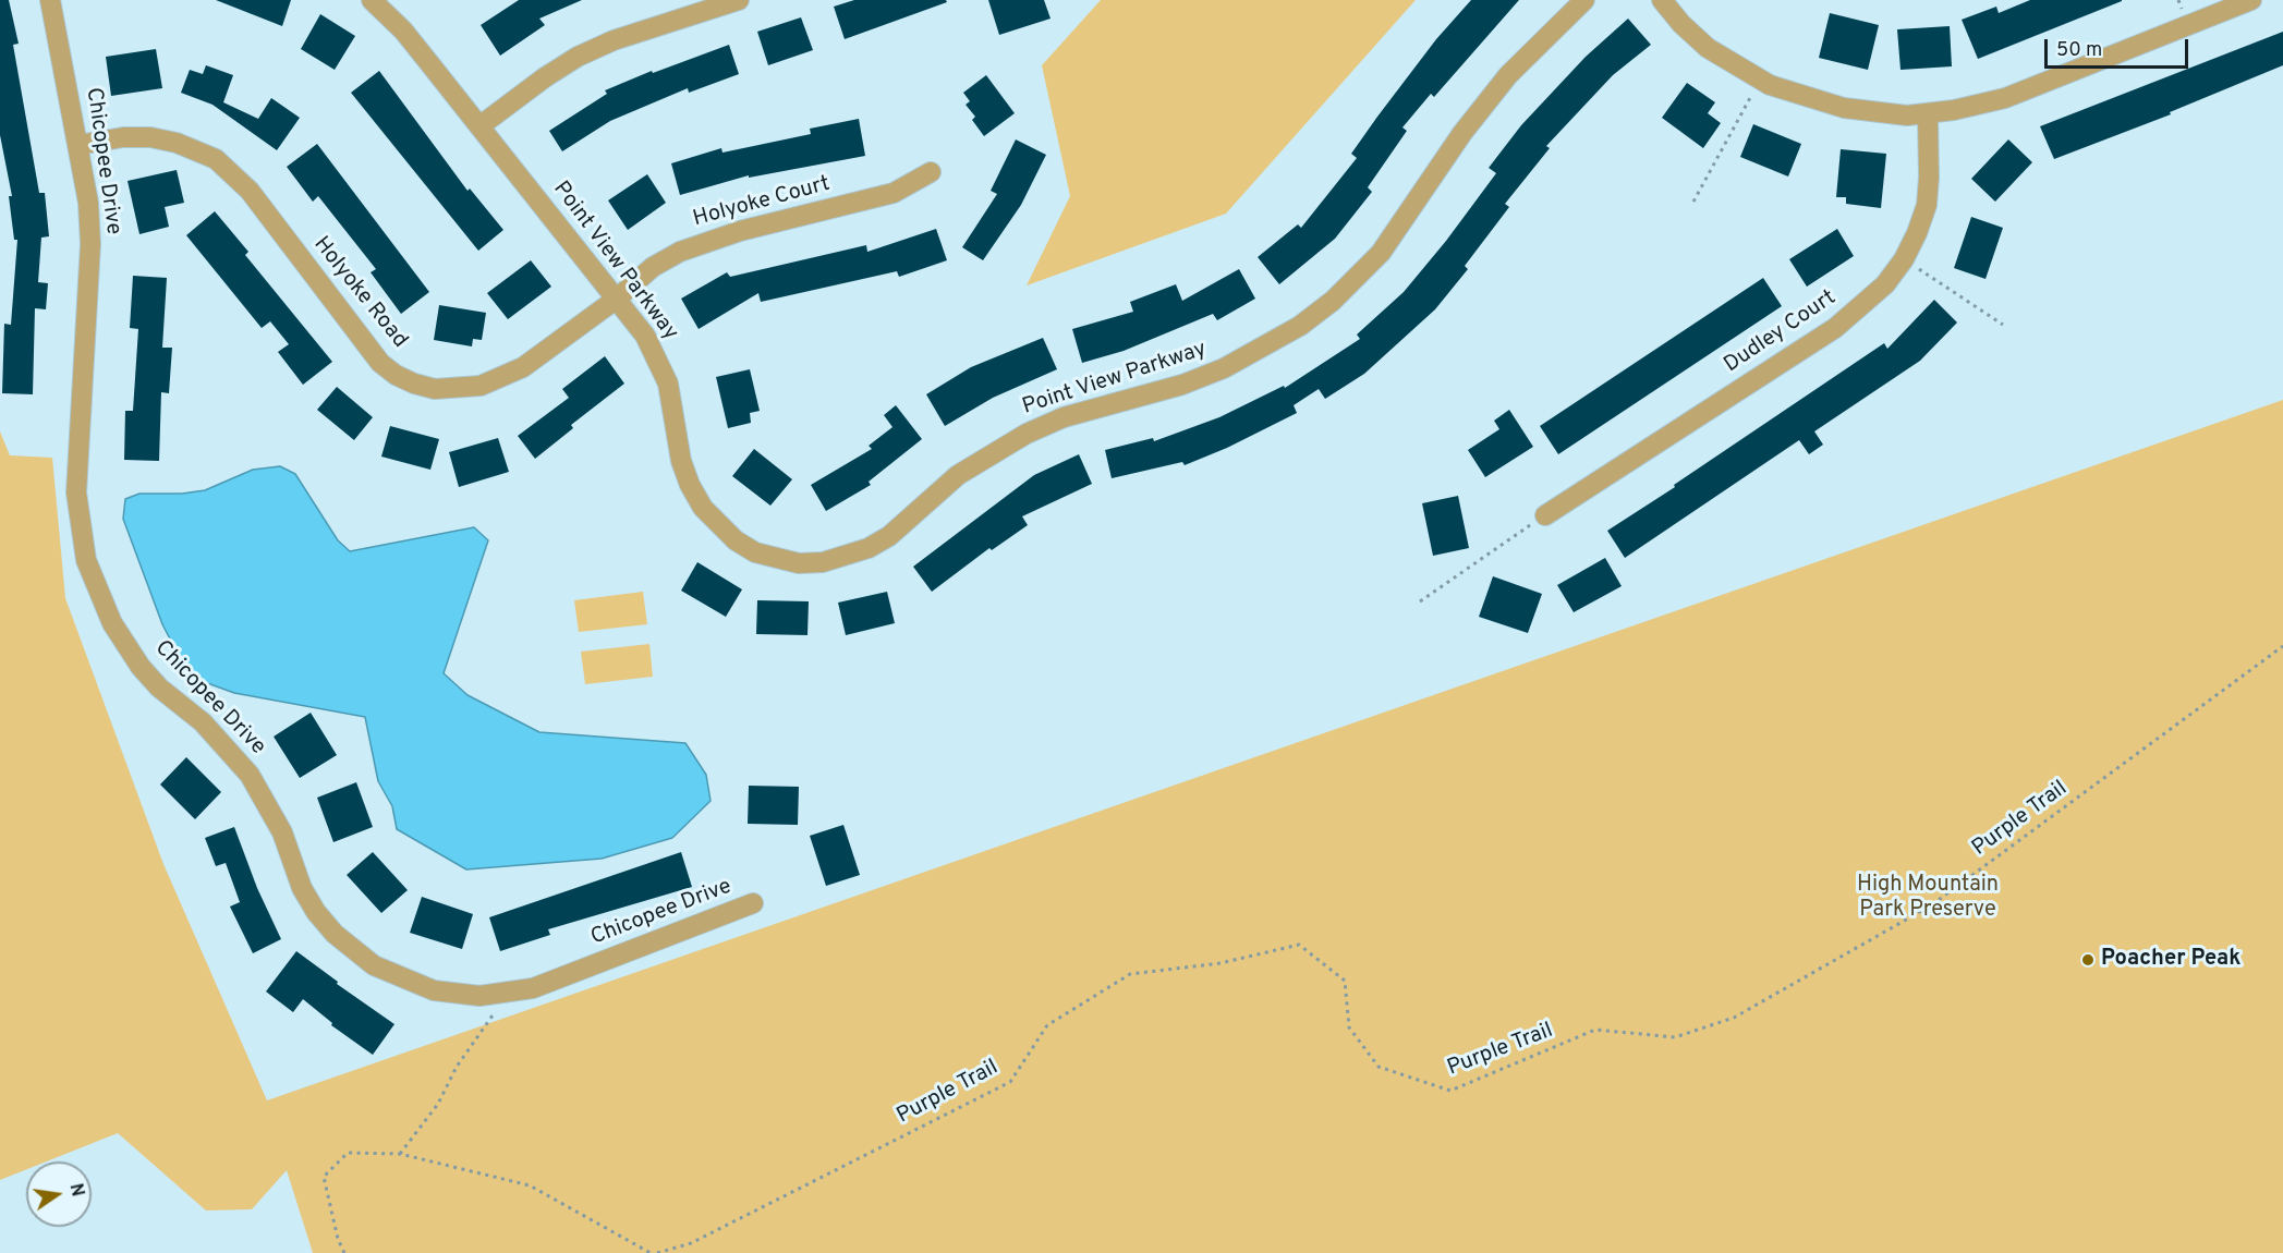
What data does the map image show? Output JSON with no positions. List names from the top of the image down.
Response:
{
  "streets": {
    "street": [
      "Chicopee Drive",
      "Holyoke Court",
      "Point View Parkway",
      "Holyoke Road",
      "Dudley Court"
    ],
    "path": ["Purple Trail"]
  },
  "crossings": [
    ["Chicopee Drive", "Holyoke Road"],
    ["Holyoke Court", "Point View Parkway"],
    ["Holyoke Court", "Holyoke Road"],
    ["Point View Parkway", "Holyoke Road"]
  ],
  "parks": ["High Mountain Park Preserve"],
  "places": ["Poacher Peak"],
  "scale_bar": "50 m",
  "north": "right"
}
